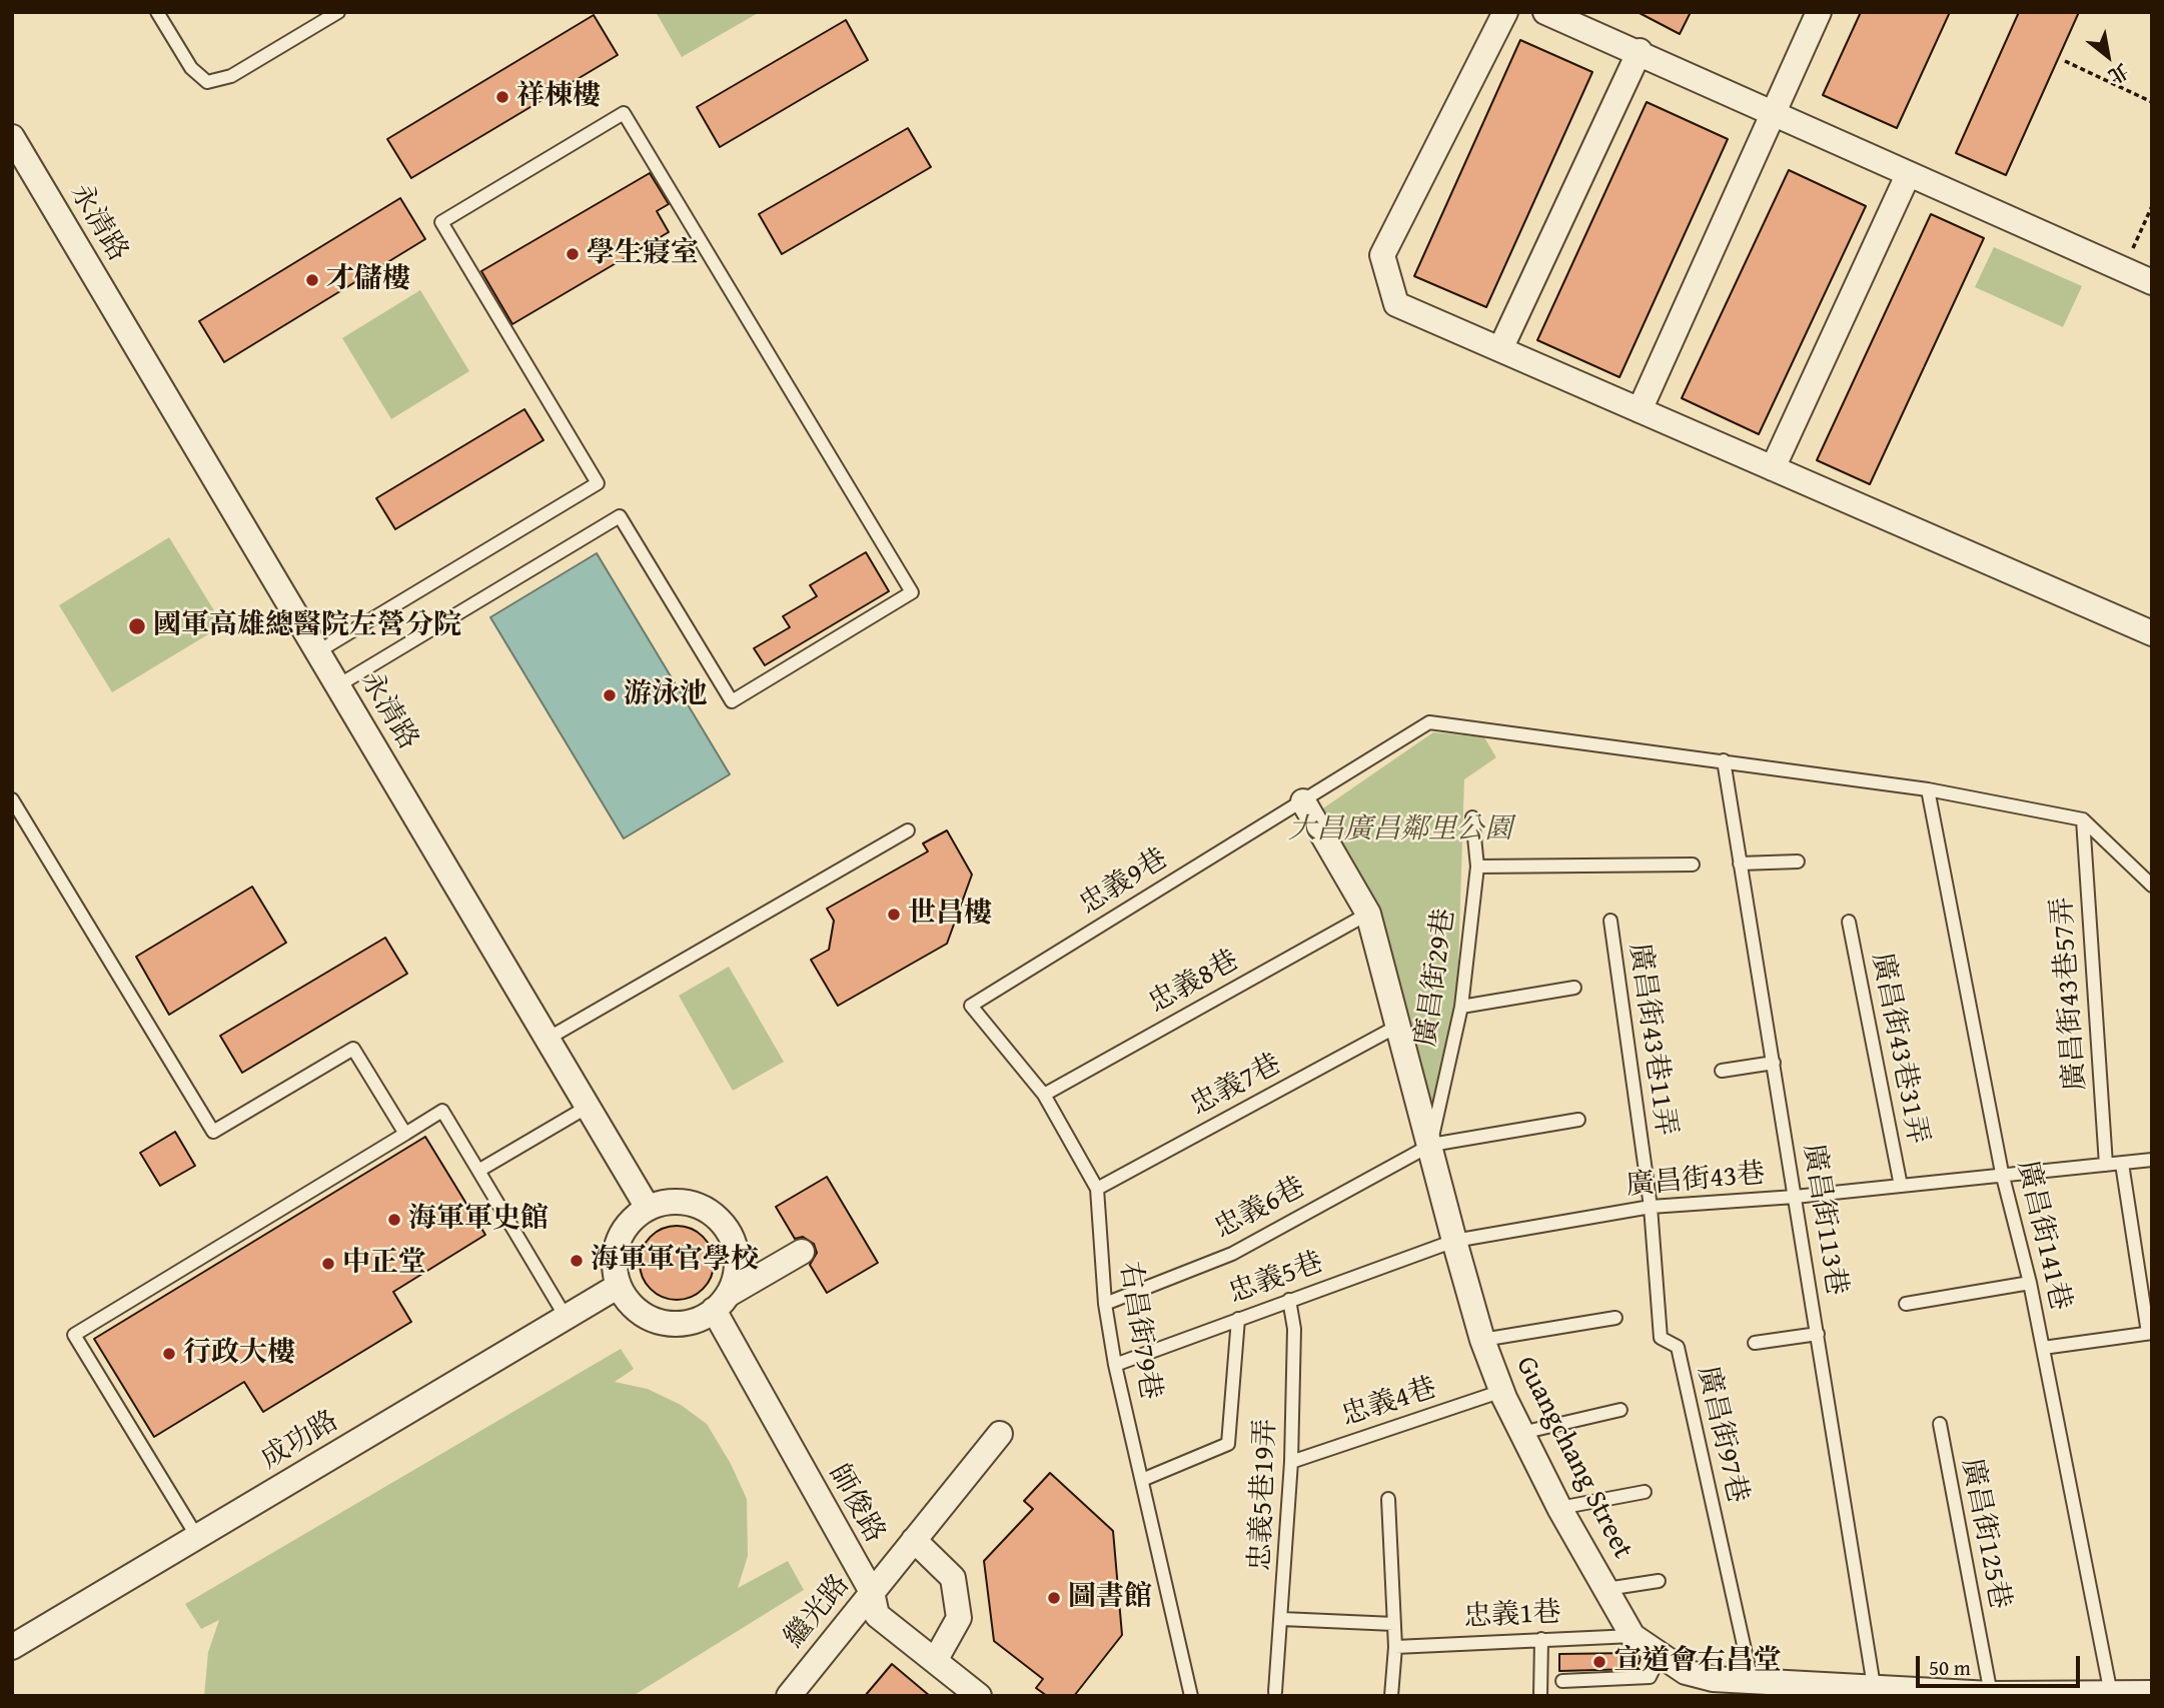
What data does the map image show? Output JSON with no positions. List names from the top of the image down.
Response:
{
  "streets": {
    "street": [
      "永清路",
      "成功路",
      "Guangchang Street",
      "師俊路",
      "繼光路"
    ],
    "lane": [
      "忠義9巷",
      "廣昌街29巷",
      "忠義8巷",
      "廣昌街43巷57弄",
      "廣昌街43巷11弄",
      "廣昌街43巷31弄",
      "忠義7巷",
      "廣昌街43巷",
      "忠義6巷",
      "廣昌街113巷",
      "廣昌街141巷",
      "忠義5巷",
      "右昌街79巷",
      "忠義4巷",
      "廣昌街97巷",
      "忠義5巷19弄",
      "廣昌街125巷",
      "忠義1巷"
    ]
  },
  "crossings": [
    ["永清路", "成功路"],
    ["永清路", "師俊路"],
    ["忠義9巷", "廣昌街43巷57弄"],
    ["忠義9巷", "廣昌街113巷"],
    ["忠義9巷", "廣昌街141巷"],
    ["忠義9巷", "右昌街79巷"],
    ["忠義9巷", "Guangchang Street"],
    ["廣昌街29巷", "忠義6巷"],
    ["廣昌街29巷", "Guangchang Street"],
    ["忠義8巷", "右昌街79巷"],
    ["忠義8巷", "Guangchang Street"],
    ["廣昌街43巷57弄", "廣昌街43巷"],
    ["廣昌街43巷11弄", "廣昌街43巷"],
    ["廣昌街43巷11弄", "廣昌街97巷"],
    ["廣昌街43巷31弄", "廣昌街43巷"],
    ["忠義7巷", "右昌街79巷"],
    ["忠義7巷", "Guangchang Street"],
    ["廣昌街43巷", "廣昌街113巷"],
    ["廣昌街43巷", "廣昌街141巷"],
    ["廣昌街43巷", "忠義5巷"],
    ["廣昌街43巷", "廣昌街97巷"],
    ["廣昌街43巷", "Guangchang Street"],
    ["忠義6巷", "右昌街79巷"],
    ["忠義6巷", "Guangchang Street"],
    ["廣昌街113巷", "Guangchang Street"],
    ["廣昌街141巷", "Guangchang Street"],
    ["忠義5巷", "右昌街79巷"],
    ["忠義5巷", "Guangchang Street"],
    ["忠義5巷", "忠義5巷19弄"],
    ["忠義4巷", "Guangchang Street"],
    ["忠義4巷", "忠義5巷19弄"],
    ["廣昌街97巷", "Guangchang Street"],
    ["成功路", "師俊路"],
    ["Guangchang Street", "廣昌街125巷"],
    ["Guangchang Street", "忠義1巷"],
    ["師俊路", "繼光路"]
  ],
  "parks": ["大昌廣昌鄰里公園"],
  "places": [
    "祥棟樓",
    "學生寢室",
    "才儲樓",
    "國軍高雄總醫院左營分院",
    "游泳池",
    "世昌樓",
    "海軍軍史館",
    "海軍軍官學校",
    "中正堂",
    "行政大樓",
    "圖書館",
    "宣道會右昌堂"
  ],
  "scale_bar": "50 m",
  "north": "bottom right"
}
